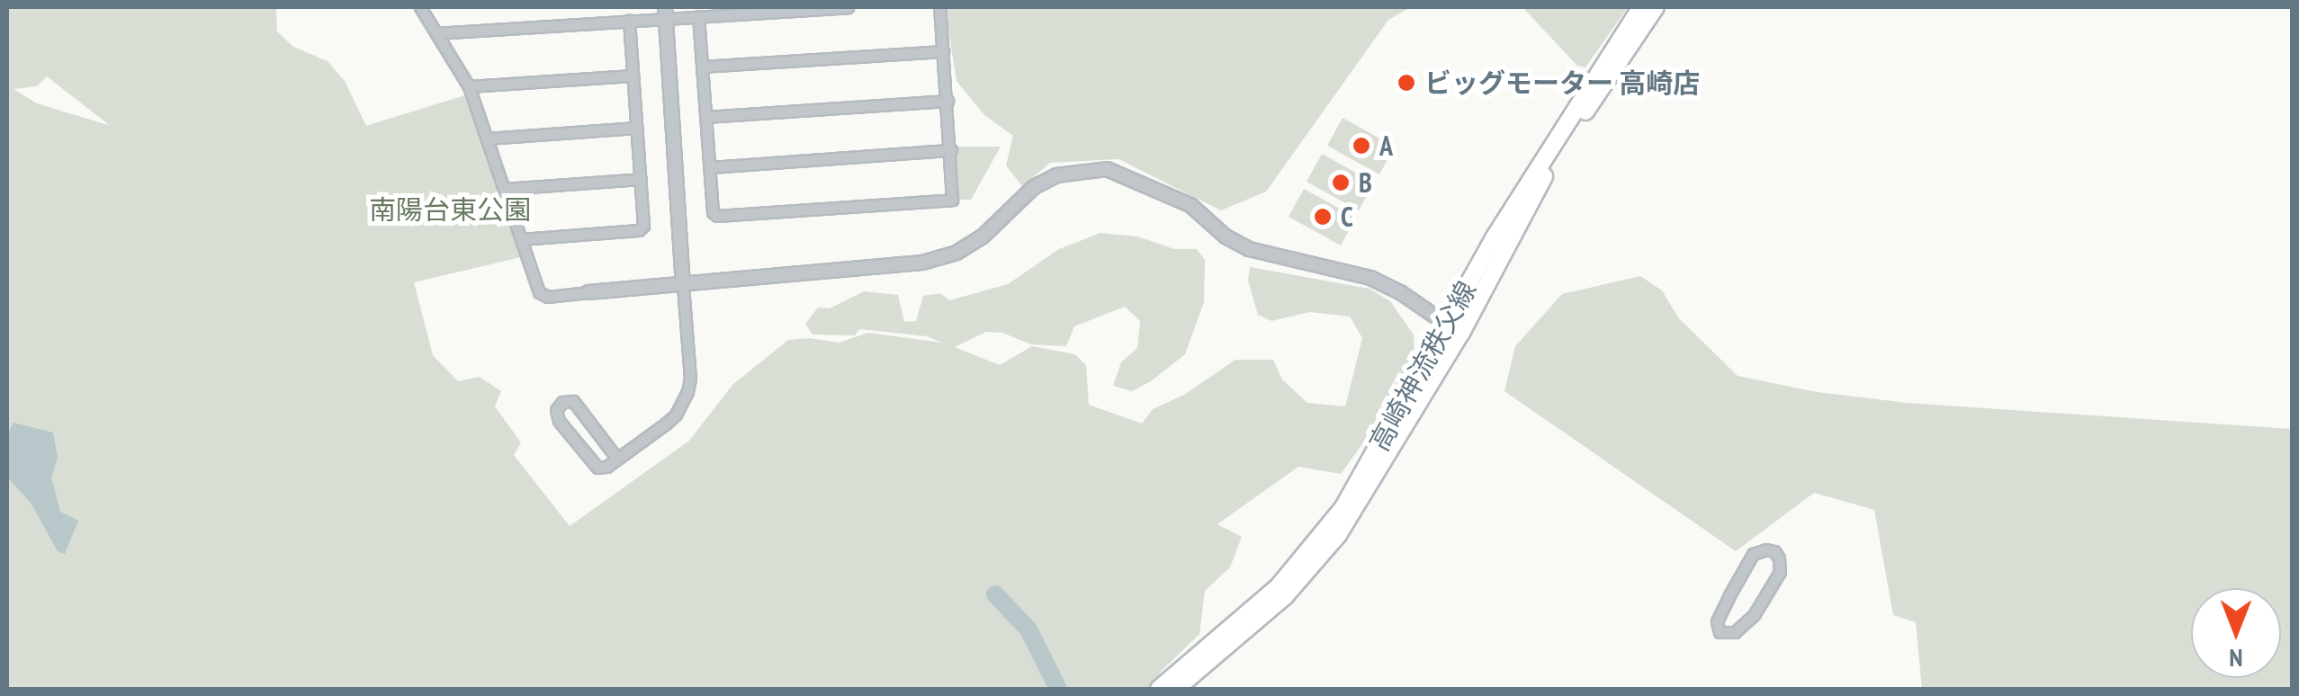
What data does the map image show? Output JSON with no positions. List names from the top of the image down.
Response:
{
  "streets": {
    "main road": ["高崎神流秩父線"]
  },
  "parks": ["南陽台東公園"],
  "places": [
    "ビッグモーター 高崎店",
    "A",
    "B",
    "C"
  ],
  "north": "bottom"
}
